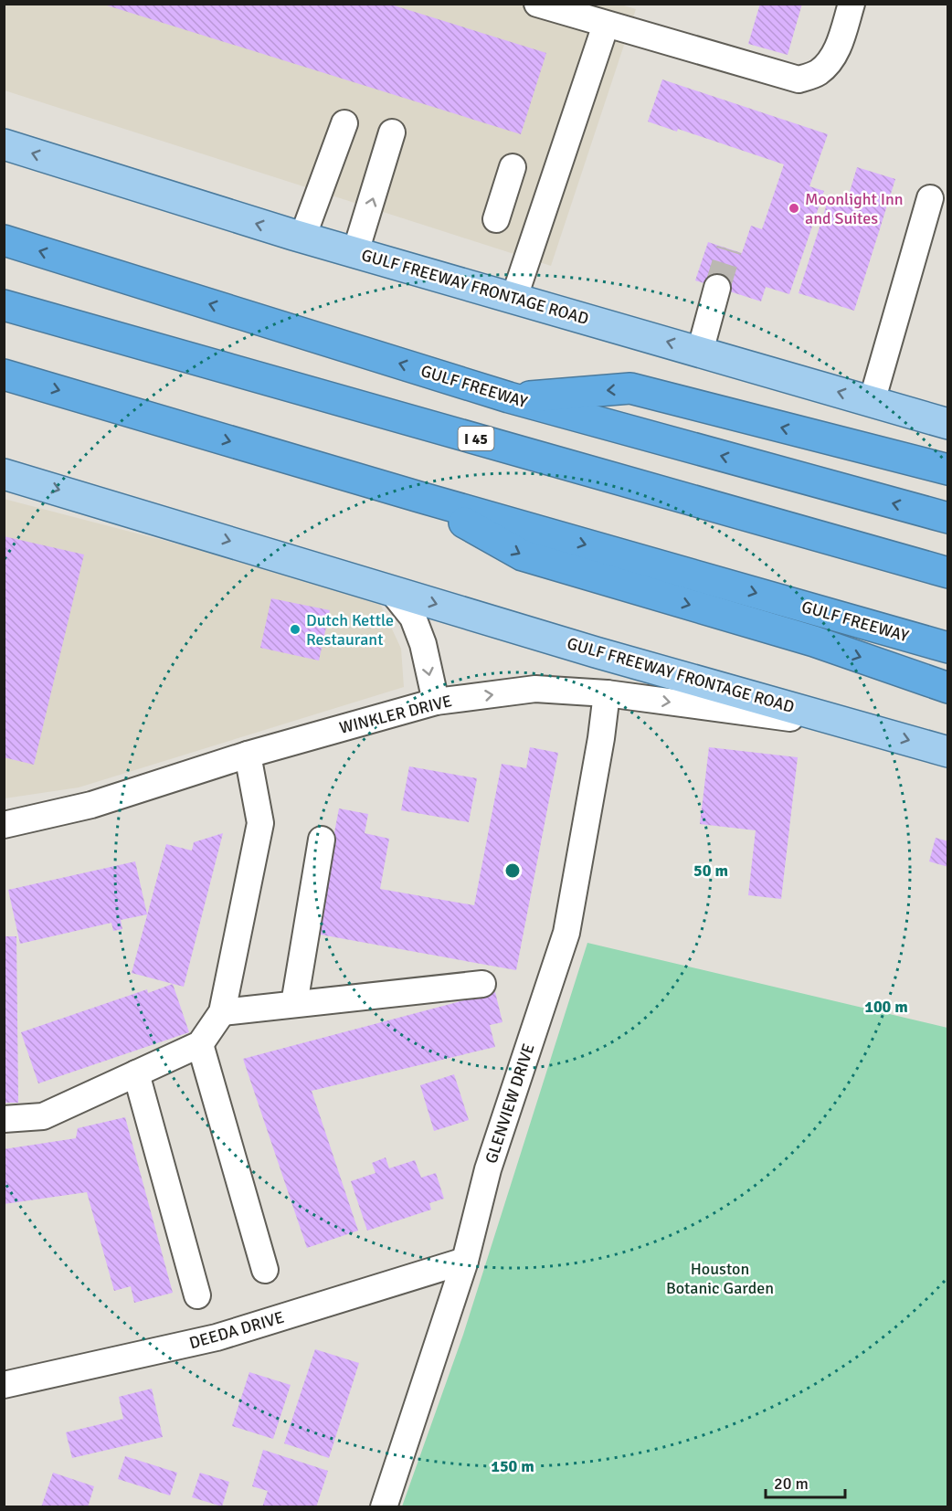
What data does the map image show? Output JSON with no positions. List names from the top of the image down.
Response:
{
  "streets": {
    "highway": ["GULF FREEWAY", "I 45"],
    "main road": ["GULF FREEWAY FRONTAGE ROAD"],
    "street": ["WINKLER DRIVE", "GLENVIEW DRIVE", "DEEDA DRIVE"]
  },
  "crossings": [
    ["GULF FREEWAY FRONTAGE ROAD", "WINKLER DRIVE"],
    ["WINKLER DRIVE", "GLENVIEW DRIVE"],
    ["GLENVIEW DRIVE", "DEEDA DRIVE"]
  ],
  "one_way": ["WINKLER DRIVE"],
  "parks": ["Houston Botanic Garden"],
  "places": ["Moonlight Inn and Suites", "Dutch Kettle Restaurant"],
  "scale_bar": "20 m",
  "rings": ["50 m", "100 m", "150 m"]
}
